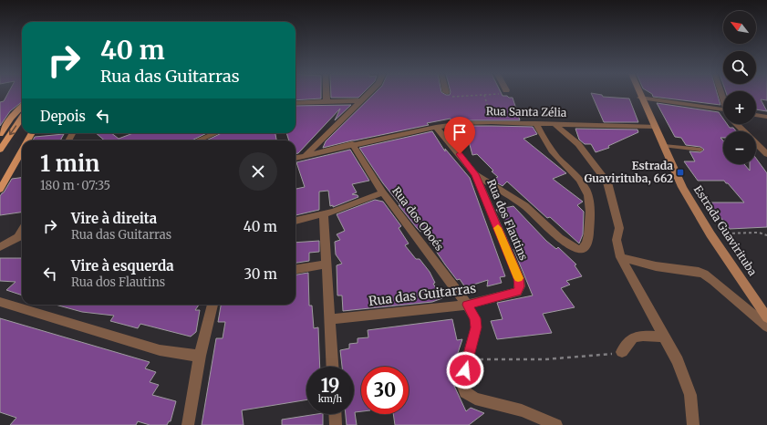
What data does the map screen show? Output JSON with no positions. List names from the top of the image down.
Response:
{
  "streets": {
    "street": [
      "Rua Santa Zélia",
      "Rua dos Oboés",
      "Rua dos Flautins",
      "Estrada Guavirituba",
      "Rua das Guitarras"
    ]
  },
  "crossings": [
    ["Rua Santa Zélia", "Rua dos Oboés"],
    ["Rua Santa Zélia", "Rua dos Flautins"],
    ["Rua Santa Zélia", "Estrada Guavirituba"],
    ["Rua dos Oboés", "Rua das Guitarras"],
    ["Rua dos Flautins", "Rua das Guitarras"]
  ],
  "places": {
    "transit": ["Estrada Guavirituba, 662"]
  },
  "north": "top left",
  "page": {
    "map_buttons": ["+", "−"],
    "turn": ["40 m", "Rua das Guitarras"],
    "then": "Depois",
    "heading": ["1 min", "180 m · 07:35"],
    "list": [
      {
        "name": "Vire à direita",
        "note": "Rua das Guitarras",
        "value": "40 m"
      },
      {
        "name": "Vire à esquerda",
        "note": "Rua dos Flautins",
        "value": "30 m"
      }
    ],
    "speed": "19 km/h",
    "limit": "30"
  }
}
